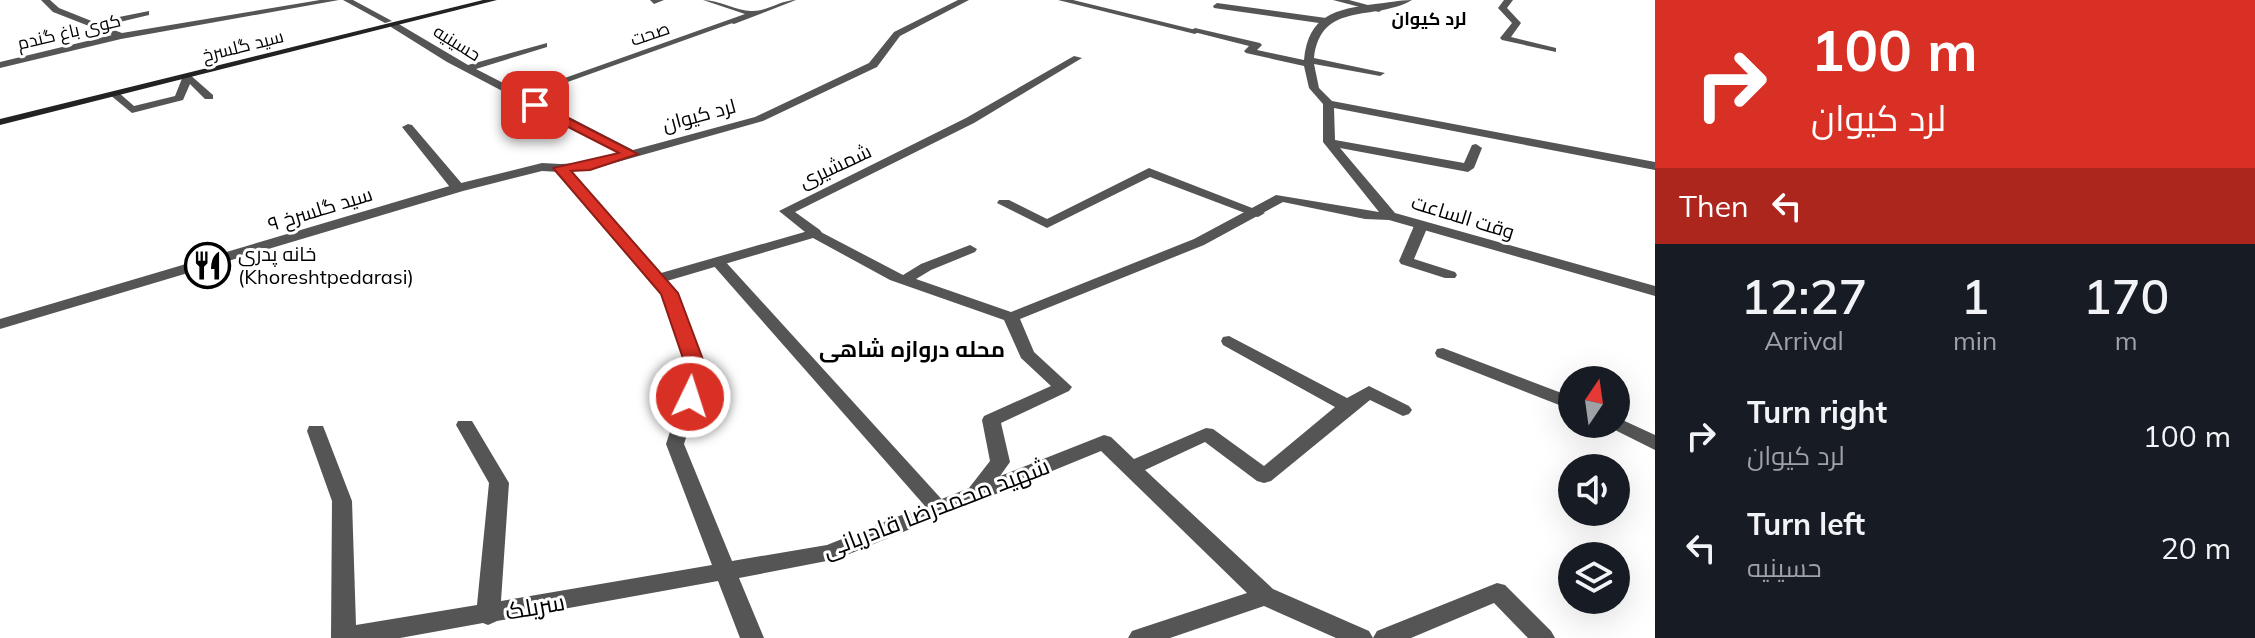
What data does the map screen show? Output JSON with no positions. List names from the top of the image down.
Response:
{
  "streets": {
    "main road": ["سید گلسرخ"],
    "street": [
      "کوی باغ گندم",
      "صحت",
      "حسینیه",
      "لرد کیوان",
      "شمشیری",
      "سید گلسرخ ۹",
      "وقت الساعت",
      "شهید محمدرضا قادریانی",
      "سریلک"
    ]
  },
  "crossings": [
    ["صحت", "حسینیه"],
    ["حسینیه", "سید گلسرخ"],
    ["حسینیه", "لرد کیوان"],
    ["لرد کیوان", "سید گلسرخ ۹"],
    ["شهید محمدرضا قادریانی", "سریلک"]
  ],
  "districts": ["لرد کیوان", "محله دروازه شاهی"],
  "places": {
    "restaurant": ["خانه پدری (Khoreshtpedarasi)"]
  },
  "north": "top",
  "page": {
    "turn": ["100 m", "لرد کیوان"],
    "then": "Then",
    "eta": [
      "12:27",
      "Arrival",
      "1",
      "min",
      "170",
      "m"
    ],
    "list": [
      {
        "name": "Turn right",
        "note": "لرد کیوان",
        "value": "100 m"
      },
      {
        "name": "Turn left",
        "note": "حسینیه",
        "value": "20 m"
      }
    ]
  }
}
